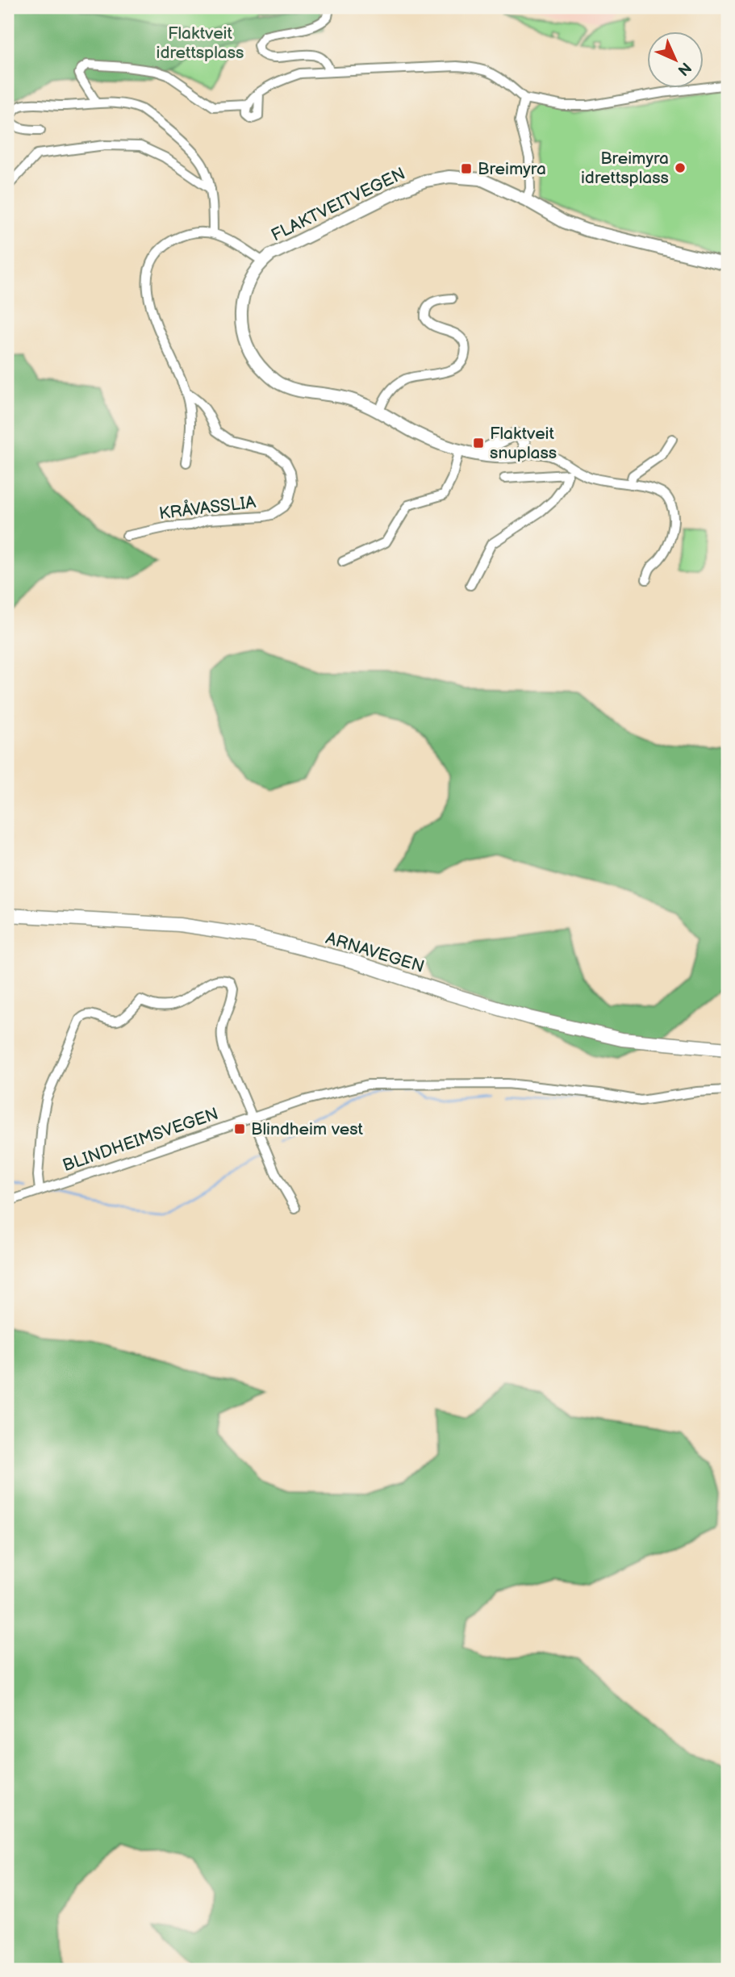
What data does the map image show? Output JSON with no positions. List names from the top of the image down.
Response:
{
  "streets": {
    "highway": ["ARNAVEGEN"],
    "main road": ["FLAKTVEITVEGEN"],
    "street": ["KRÅVASSLIA", "BLINDHEIMSVEGEN"]
  },
  "parks": ["Flaktveit idrettsplass"],
  "places": {
    "other": ["Breimyra idrettsplass"],
    "transit": ["Breimyra", "Flaktveit snuplass", "Blindheim vest"]
  },
  "north": "bottom right"
}
